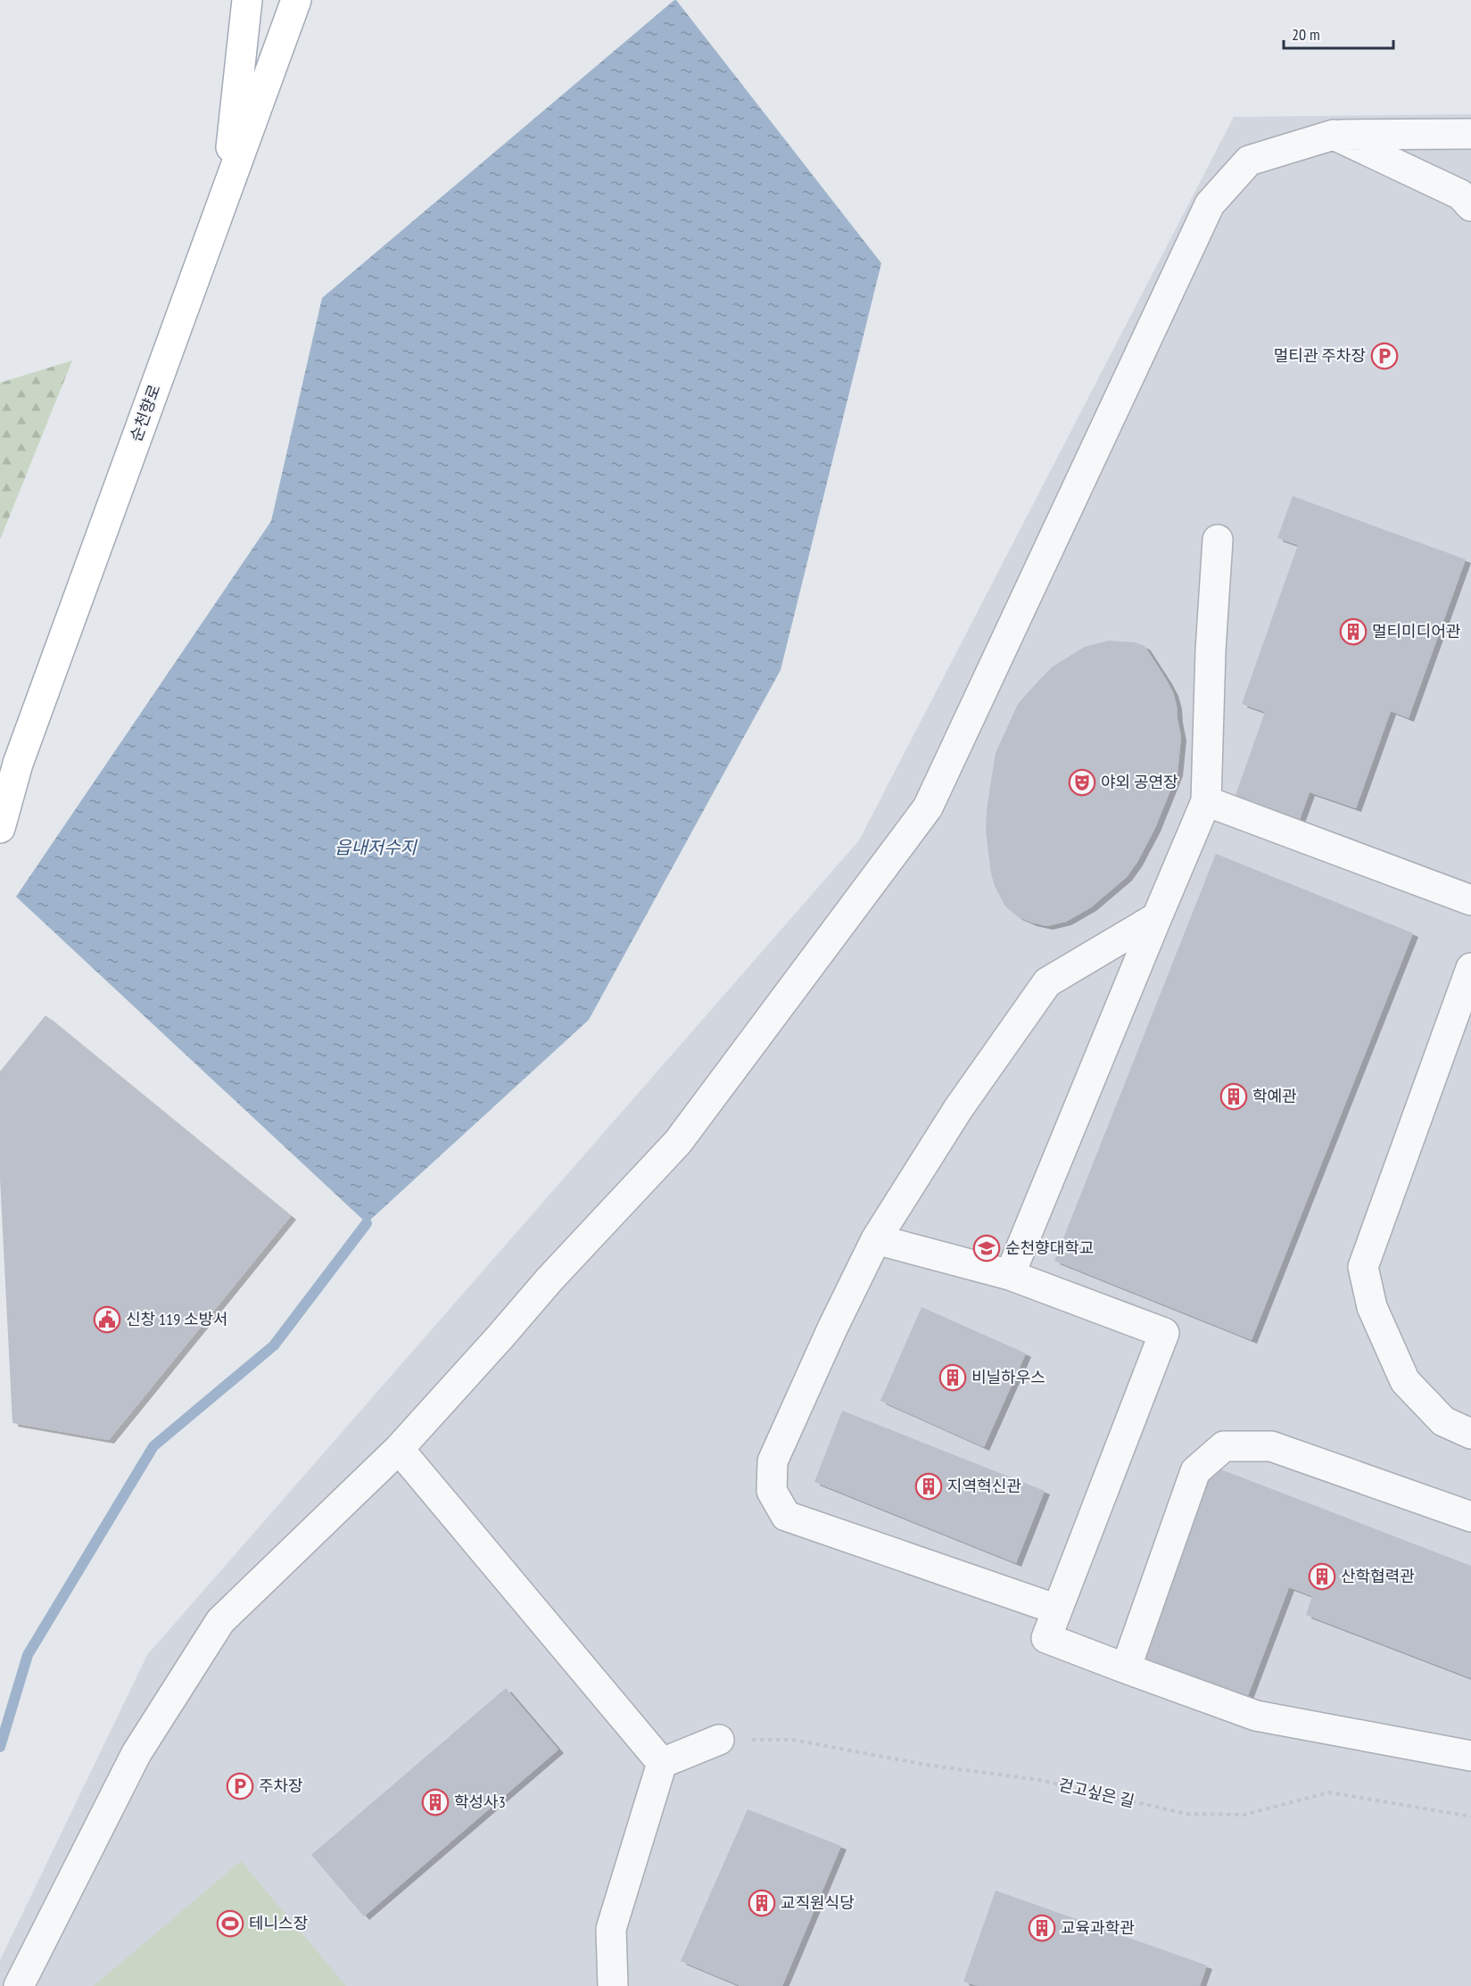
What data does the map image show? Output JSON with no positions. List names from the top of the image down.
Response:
{
  "streets": {
    "main road": ["순천향로"],
    "path": ["걷고싶은 길"]
  },
  "water": ["읍내저수지"],
  "places": {
    "parking": ["멀티관 주차장", "주차장"],
    "building": [
      "멀티미디어관",
      "학예관",
      "비닐하우스",
      "지역혁신관",
      "산학협력관",
      "학성사3",
      "교직원식당",
      "교육과학관"
    ],
    "theatre": ["야외 공연장"],
    "school or university": ["순천향대학교"],
    "public building": ["신창 119 소방서"],
    "sports": ["테니스장"]
  },
  "scale_bar": "20 m"
}
